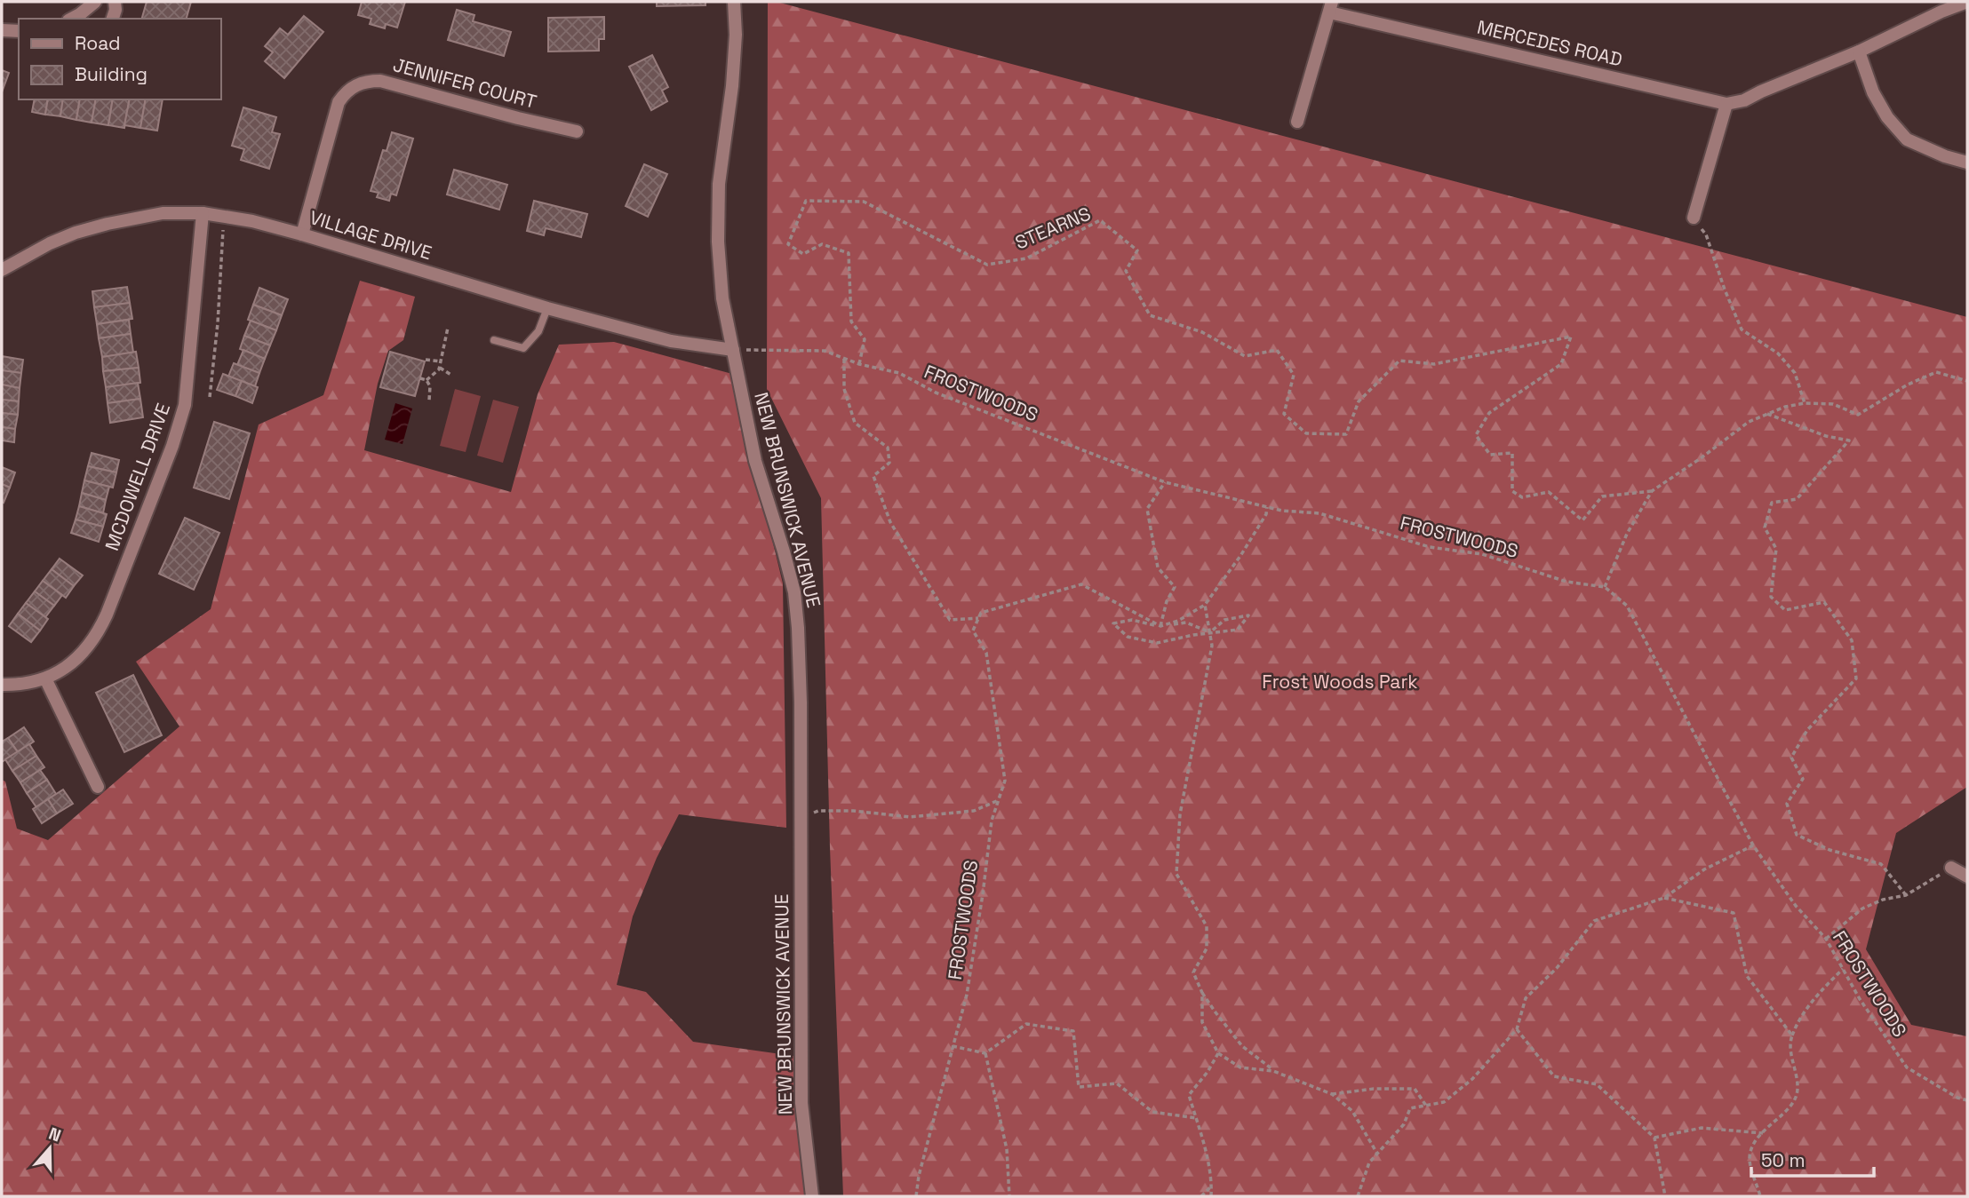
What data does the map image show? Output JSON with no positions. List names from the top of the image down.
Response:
{
  "streets": {
    "street": [
      "MERCEDES ROAD",
      "JENNIFER COURT",
      "VILLAGE DRIVE",
      "MCDOWELL DRIVE",
      "NEW BRUNSWICK AVENUE"
    ],
    "path": ["STEARNS", "FROSTWOODS"]
  },
  "crossings": [
    ["JENNIFER COURT", "VILLAGE DRIVE"],
    ["STEARNS", "FROSTWOODS"],
    ["VILLAGE DRIVE", "FROSTWOODS"],
    ["VILLAGE DRIVE", "MCDOWELL DRIVE"],
    ["VILLAGE DRIVE", "NEW BRUNSWICK AVENUE"],
    ["FROSTWOODS", "NEW BRUNSWICK AVENUE"]
  ],
  "parks": ["Frost Woods Park"],
  "legend": ["Road", "Building"],
  "scale_bar": "50 m",
  "north": "top"
}
